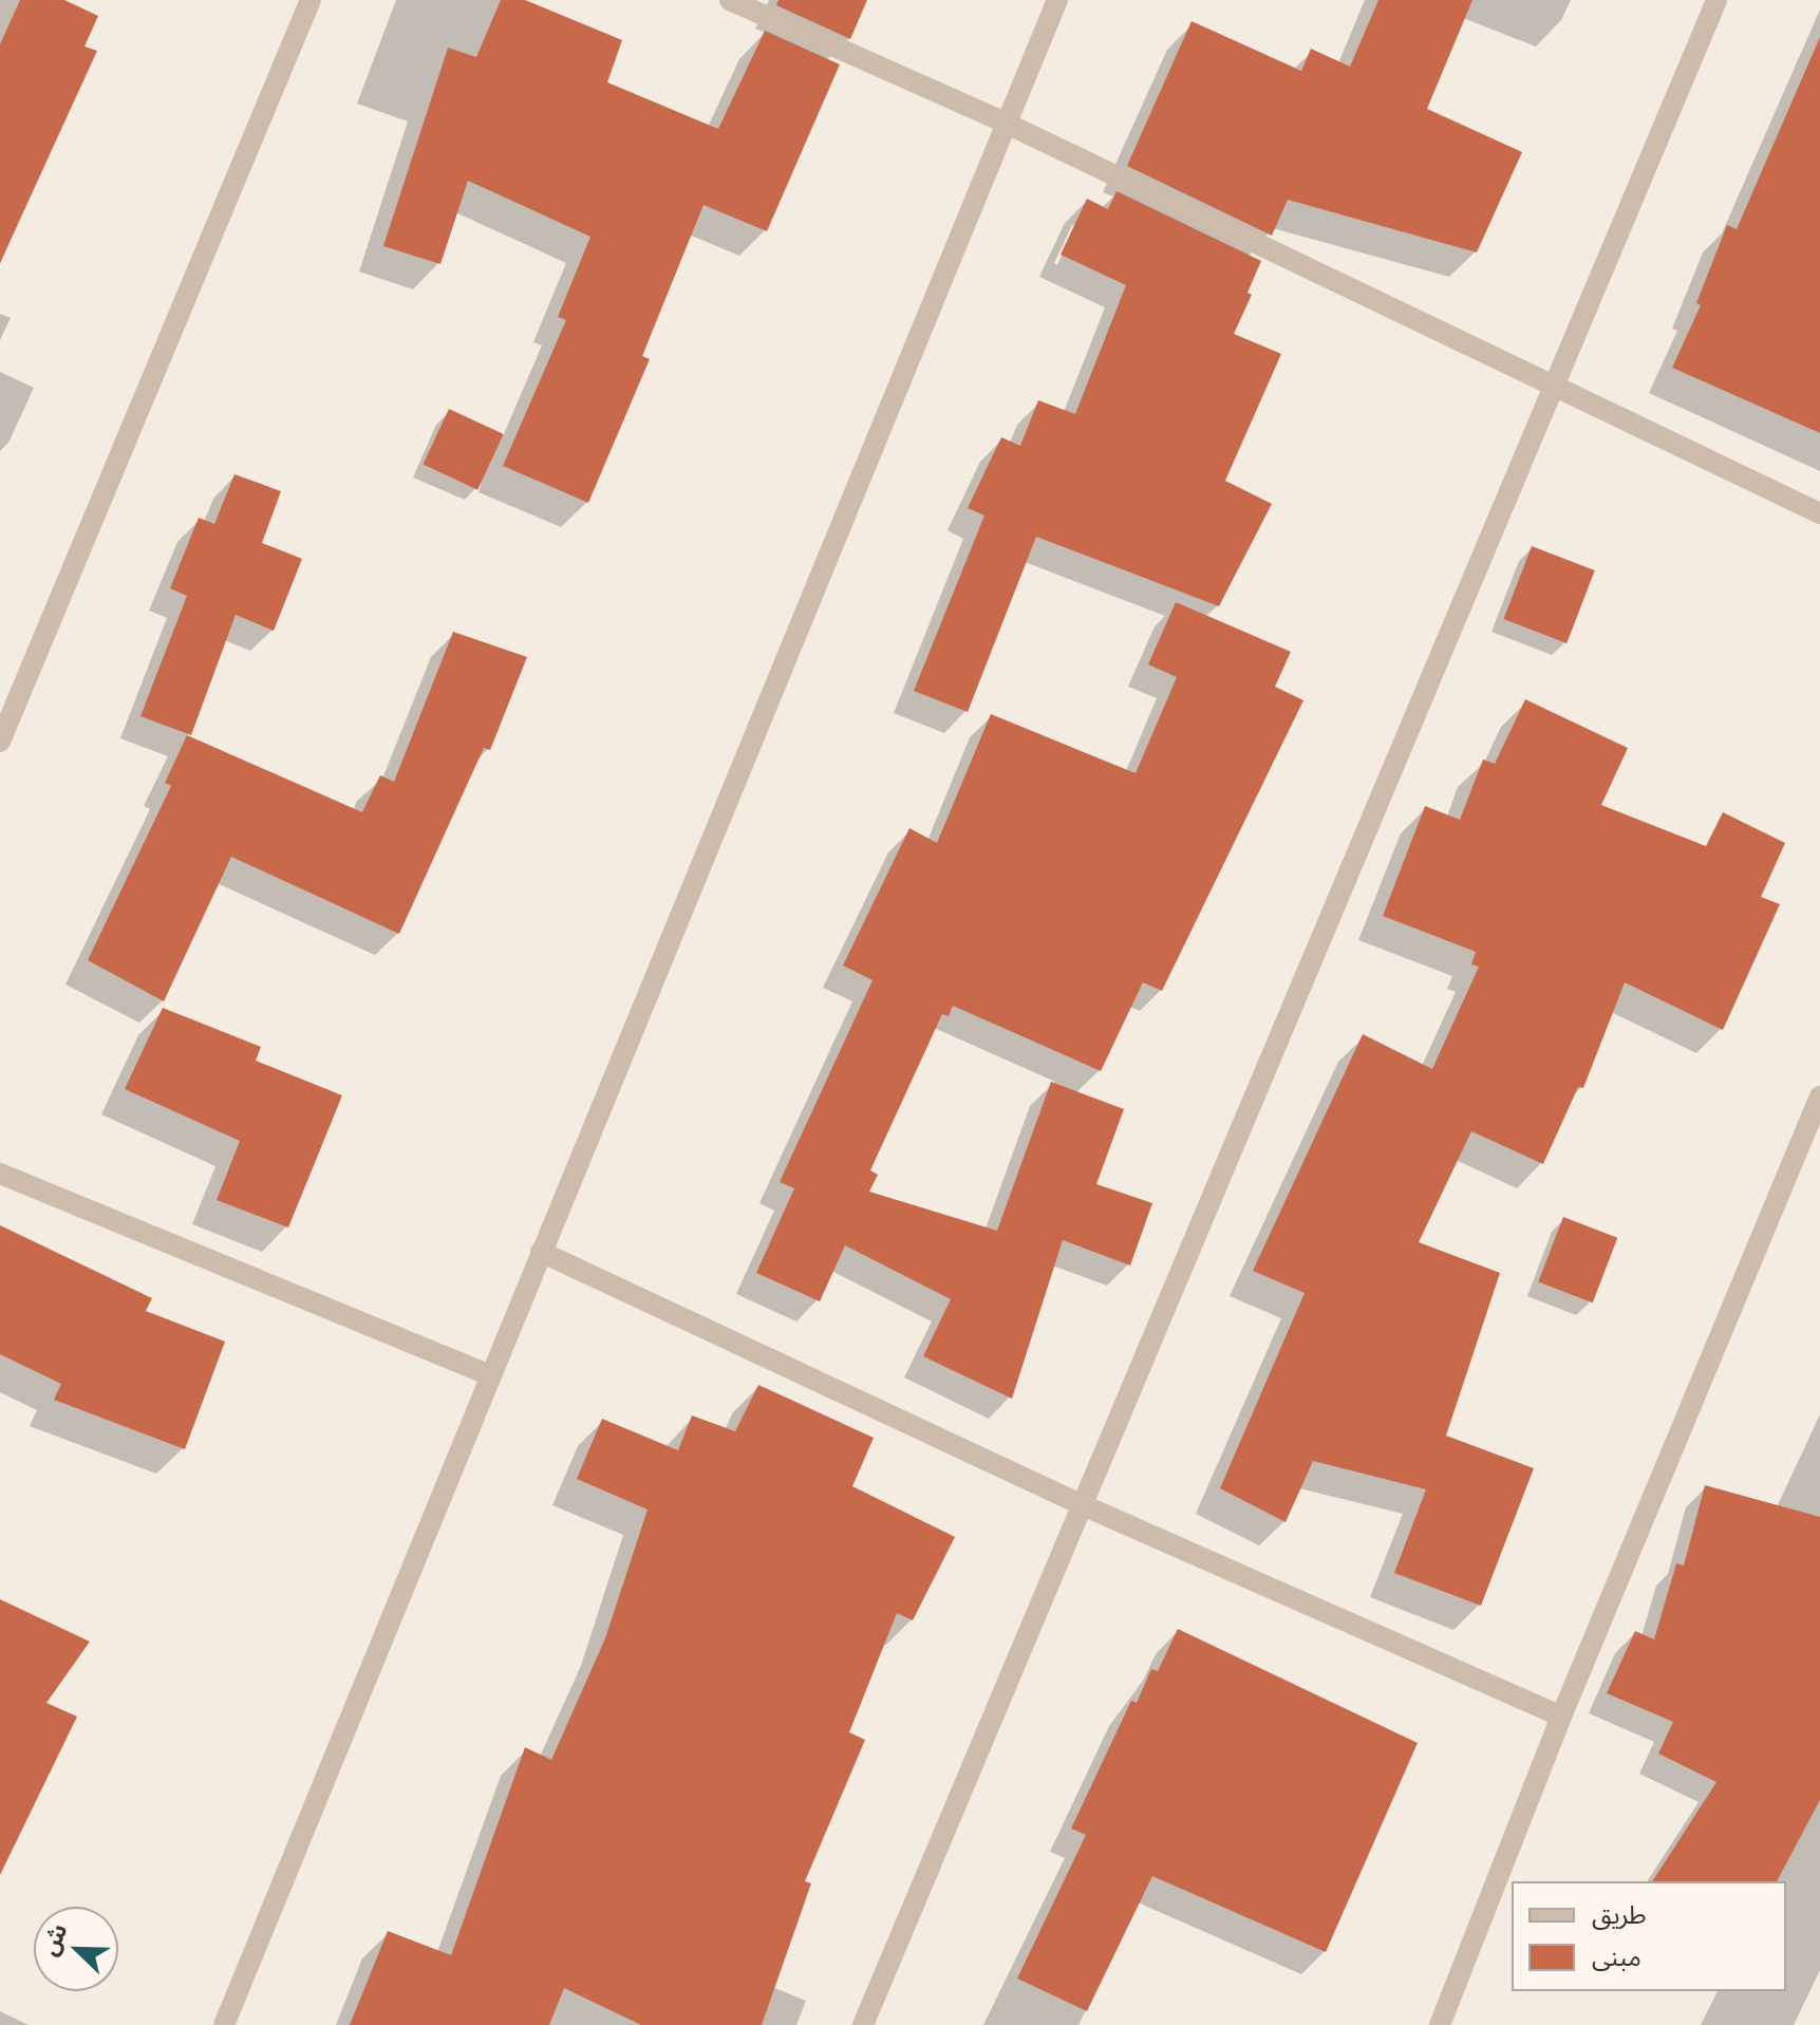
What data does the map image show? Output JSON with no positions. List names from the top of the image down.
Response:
{
  "legend": ["طريق", "مبنى"],
  "north": "top left"
}
